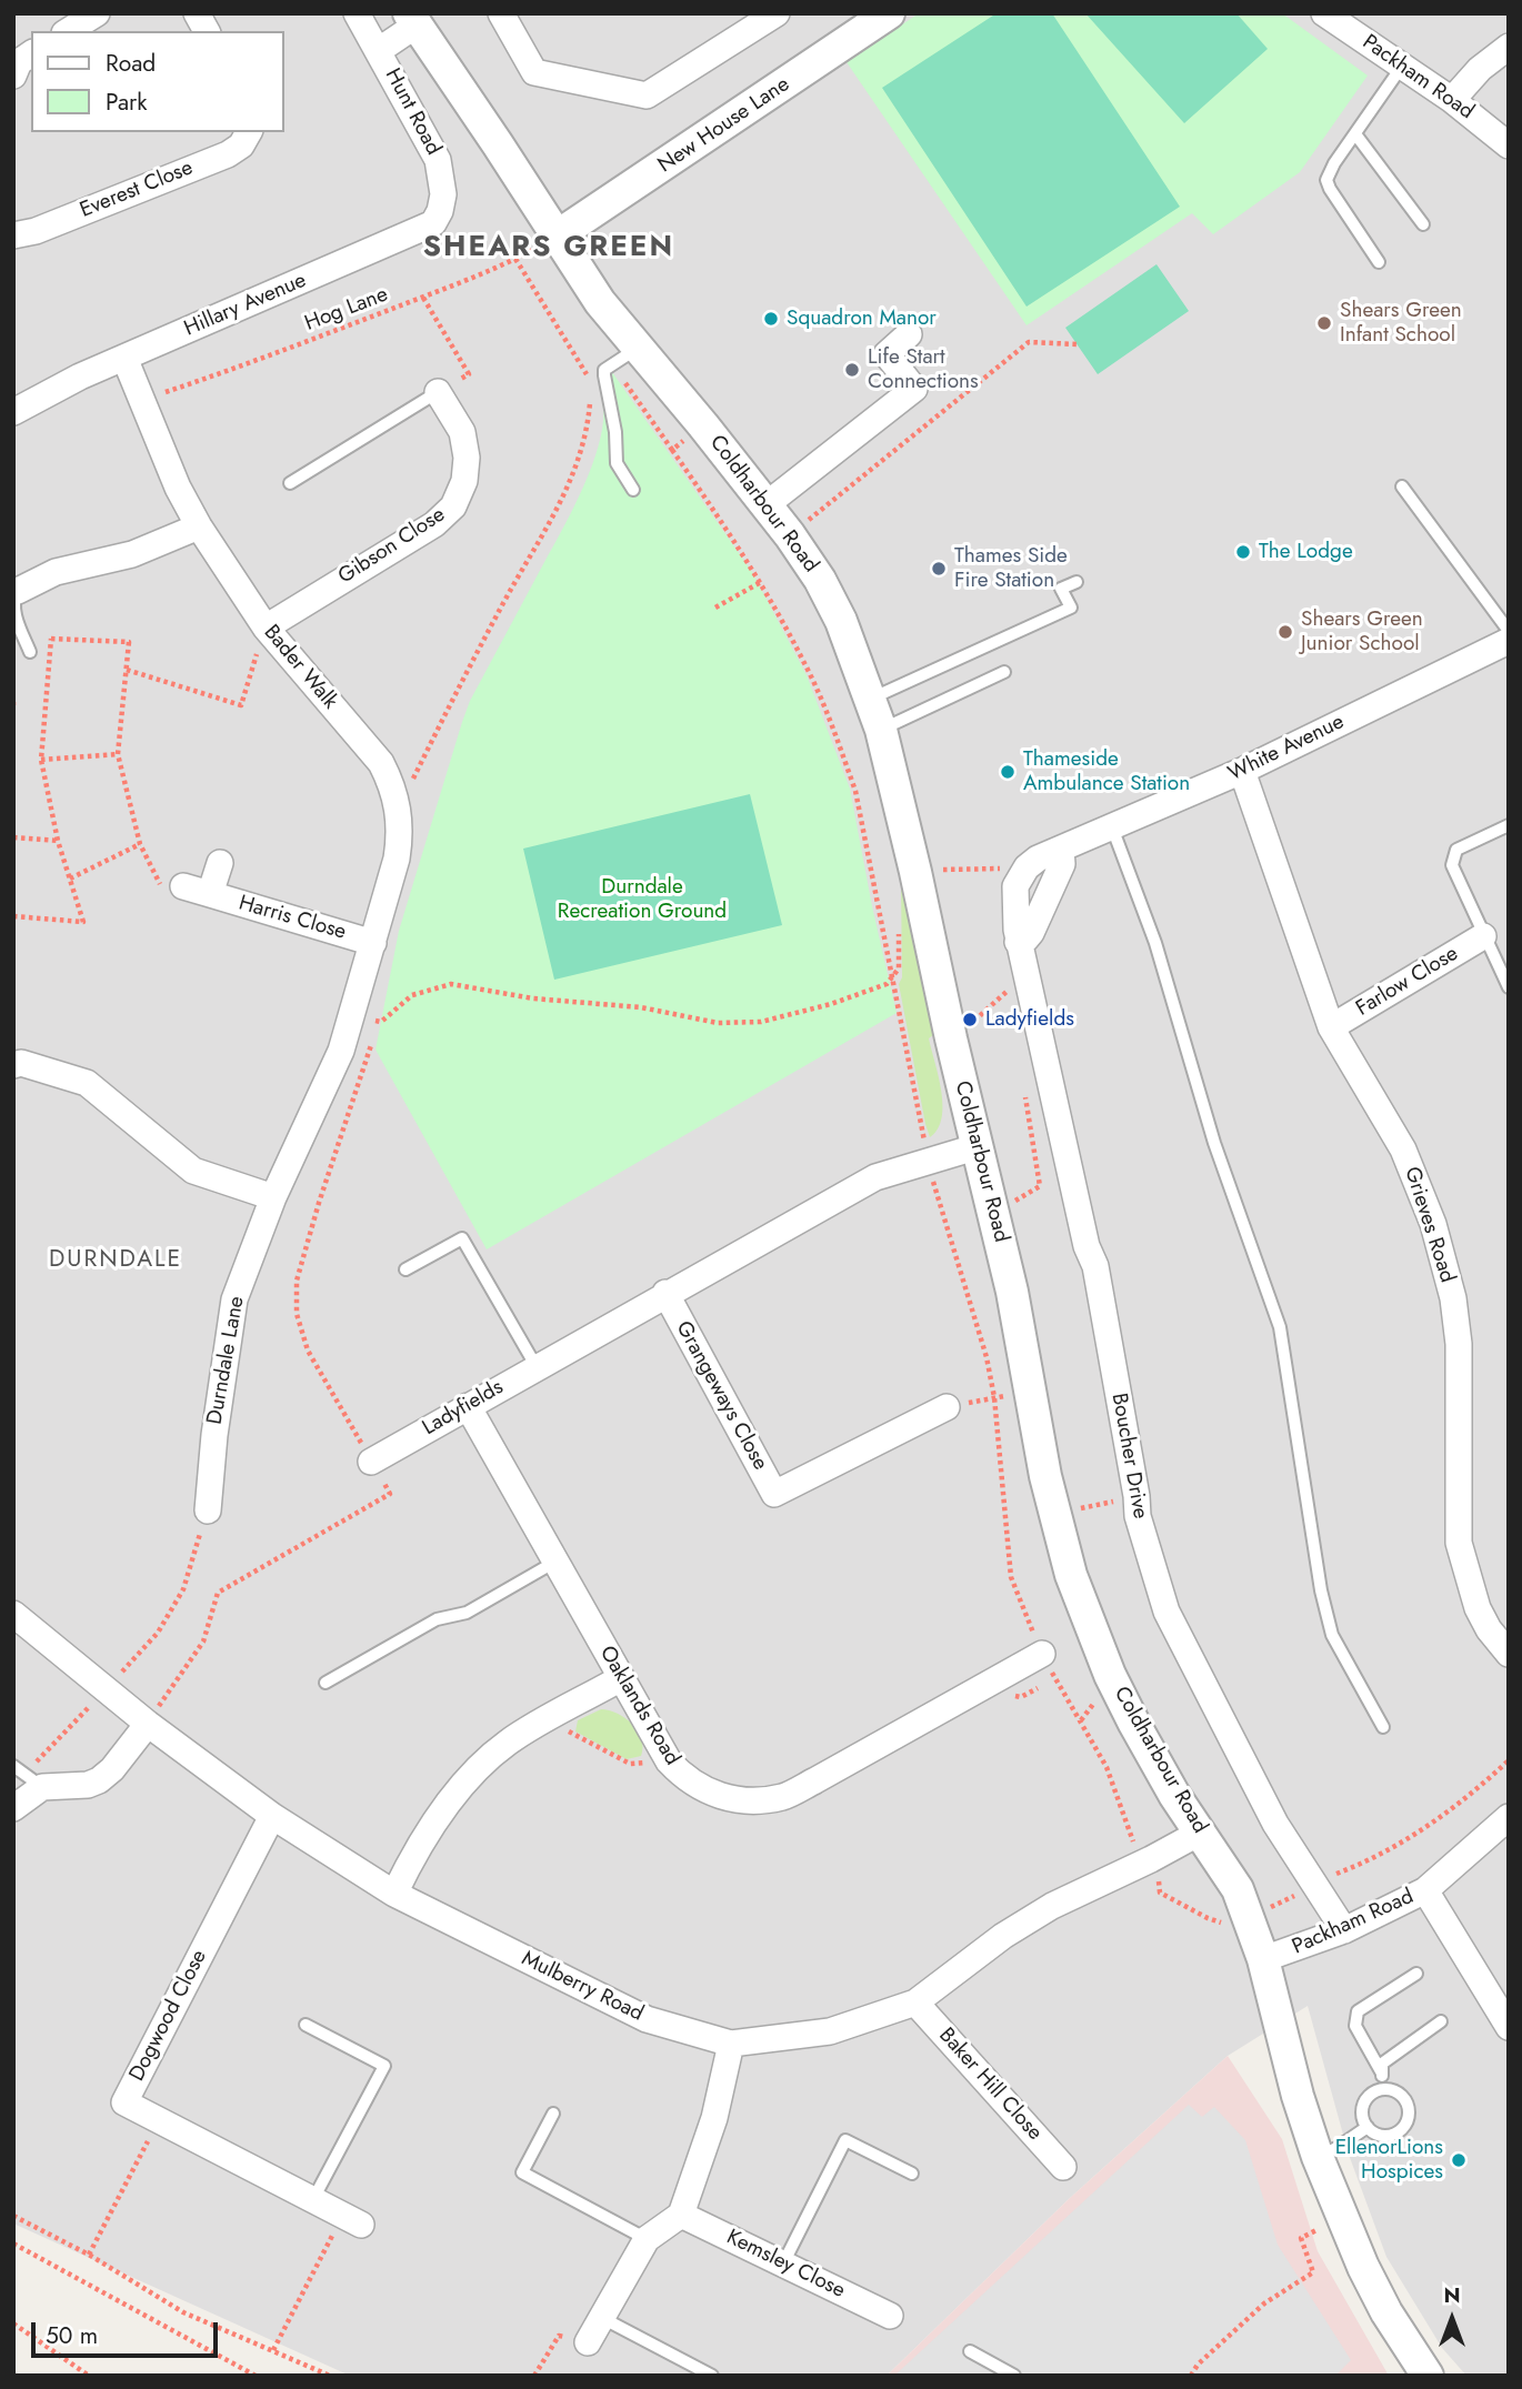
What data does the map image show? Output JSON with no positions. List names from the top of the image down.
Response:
{
  "streets": {
    "street": [
      "Packham Road",
      "Hunt Road",
      "New House Lane",
      "Everest Close",
      "Hillary Avenue",
      "Coldharbour Road",
      "Gibson Close",
      "Bader Walk",
      "White Avenue",
      "Harris Close",
      "Farlow Close",
      "Grieves Road",
      "Durndale Lane",
      "Grangeways Close",
      "Ladyfields",
      "Boucher Drive",
      "Oaklands Road",
      "Mulberry Road",
      "Dogwood Close",
      "Baker Hill Close",
      "Kemsley Close"
    ],
    "path": ["Hog Lane"]
  },
  "crossings": [
    ["Packham Road", "Coldharbour Road"],
    ["Packham Road", "Boucher Drive"],
    ["Hunt Road", "Hillary Avenue"],
    ["Hunt Road", "Coldharbour Road"],
    ["New House Lane", "Hog Lane"],
    ["New House Lane", "Coldharbour Road"],
    ["Hillary Avenue", "Bader Walk"],
    ["Hog Lane", "Coldharbour Road"],
    ["Hog Lane", "Bader Walk"],
    ["Coldharbour Road", "Ladyfields"],
    ["Coldharbour Road", "Mulberry Road"],
    ["Gibson Close", "Bader Walk"],
    ["Bader Walk", "Durndale Lane"],
    ["White Avenue", "Grieves Road"],
    ["White Avenue", "Boucher Drive"],
    ["Harris Close", "Durndale Lane"],
    ["Farlow Close", "Grieves Road"],
    ["Grangeways Close", "Ladyfields"],
    ["Ladyfields", "Oaklands Road"],
    ["Mulberry Road", "Dogwood Close"],
    ["Mulberry Road", "Baker Hill Close"]
  ],
  "districts": ["SHEARS GREEN", "DURNDALE"],
  "parks": ["Durndale Recreation Ground"],
  "places": [
    "Squadron Manor",
    "Shears Green Infant School",
    "Life Start Connections",
    "The Lodge",
    "Thames Side Fire Station",
    "Shears Green Junior School",
    "Thameside Ambulance Station",
    "Ladyfields",
    "EllenorLions Hospices"
  ],
  "legend": ["Road", "Park"],
  "scale_bar": "50 m",
  "north": "top"
}
